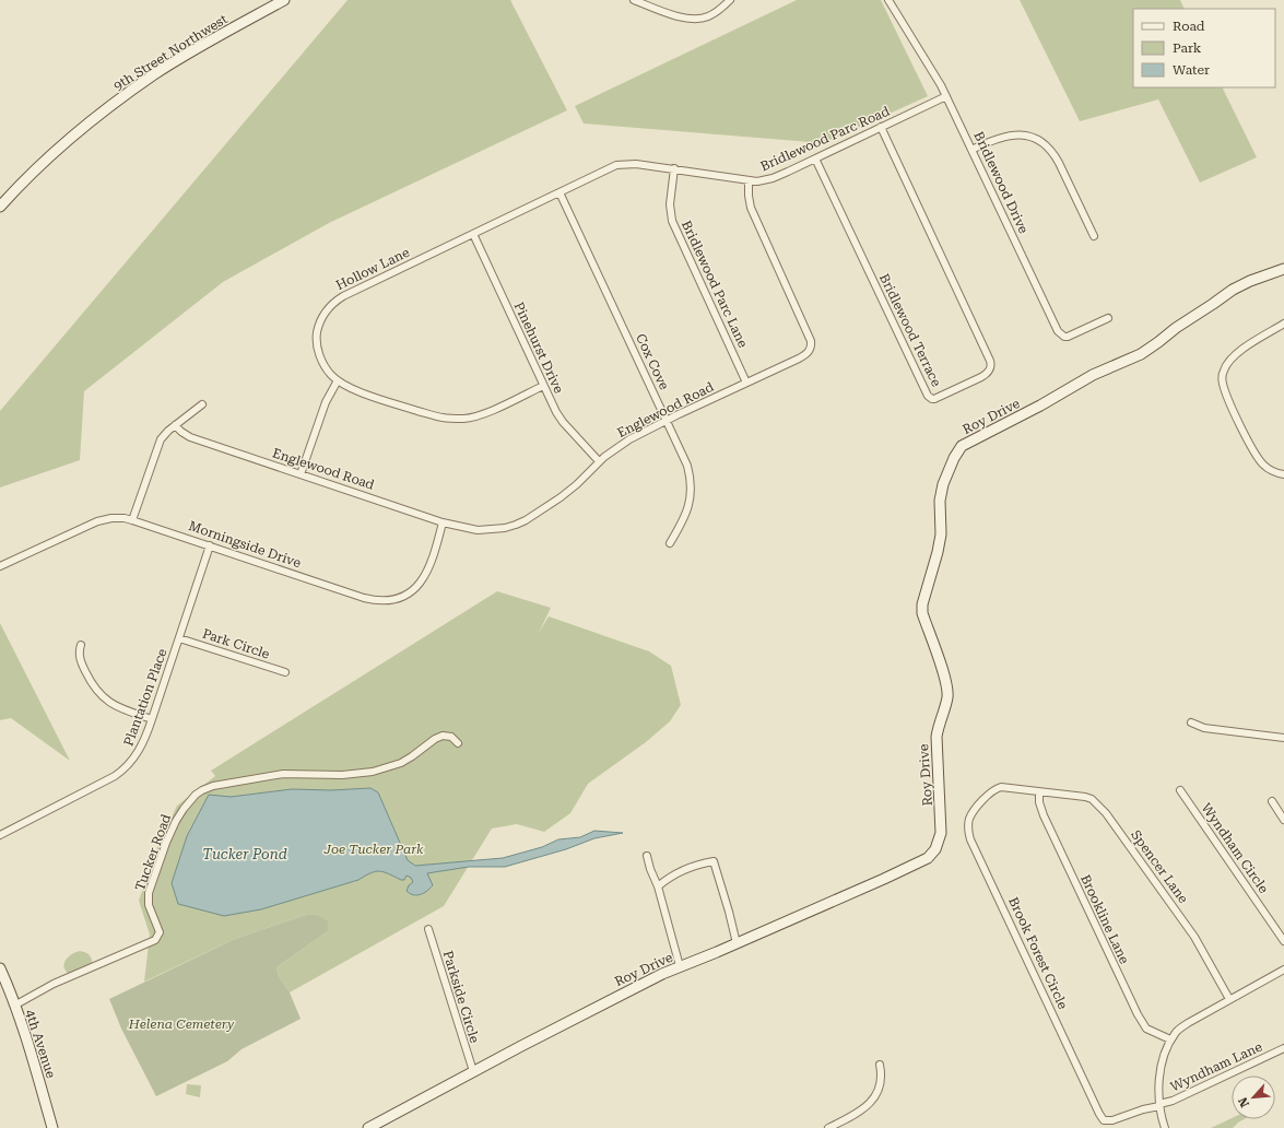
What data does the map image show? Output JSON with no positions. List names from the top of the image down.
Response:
{
  "streets": {
    "street": [
      "9th Street Northwest",
      "Bridlewood Parc Road",
      "Bridlewood Drive",
      "Hollow Lane",
      "Bridlewood Parc Lane",
      "Bridlewood Terrace",
      "Pinehurst Drive",
      "Cox Cove",
      "Englewood Road",
      "Roy Drive",
      "Morningside Drive",
      "Park Circle",
      "Plantation Place",
      "Wyndham Circle",
      "Tucker Road",
      "Spencer Lane",
      "Brookline Lane",
      "Brook Forest Circle",
      "Parkside Circle",
      "4th Avenue",
      "Wyndham Lane"
    ]
  },
  "crossings": [
    ["Bridlewood Parc Road", "Bridlewood Drive"],
    ["Bridlewood Parc Road", "Hollow Lane"],
    ["Bridlewood Parc Road", "Bridlewood Parc Lane"],
    ["Bridlewood Parc Road", "Bridlewood Terrace"],
    ["Bridlewood Parc Road", "Cox Cove"],
    ["Bridlewood Parc Road", "Englewood Road"],
    ["Hollow Lane", "Pinehurst Drive"],
    ["Hollow Lane", "Cox Cove"],
    ["Bridlewood Parc Lane", "Englewood Road"],
    ["Pinehurst Drive", "Englewood Road"],
    ["Cox Cove", "Englewood Road"],
    ["Englewood Road", "Morningside Drive"],
    ["Roy Drive", "Parkside Circle"],
    ["Morningside Drive", "Plantation Place"],
    ["Park Circle", "Plantation Place"],
    ["Tucker Road", "4th Avenue"],
    ["Spencer Lane", "Brookline Lane"],
    ["Spencer Lane", "Brook Forest Circle"],
    ["Brookline Lane", "Brook Forest Circle"],
    ["Brook Forest Circle", "Wyndham Lane"]
  ],
  "water": ["Tucker Pond"],
  "parks": ["Joe Tucker Park", "Helena Cemetery"],
  "legend": ["Road", "Park", "Water"],
  "north": "bottom left"
}
